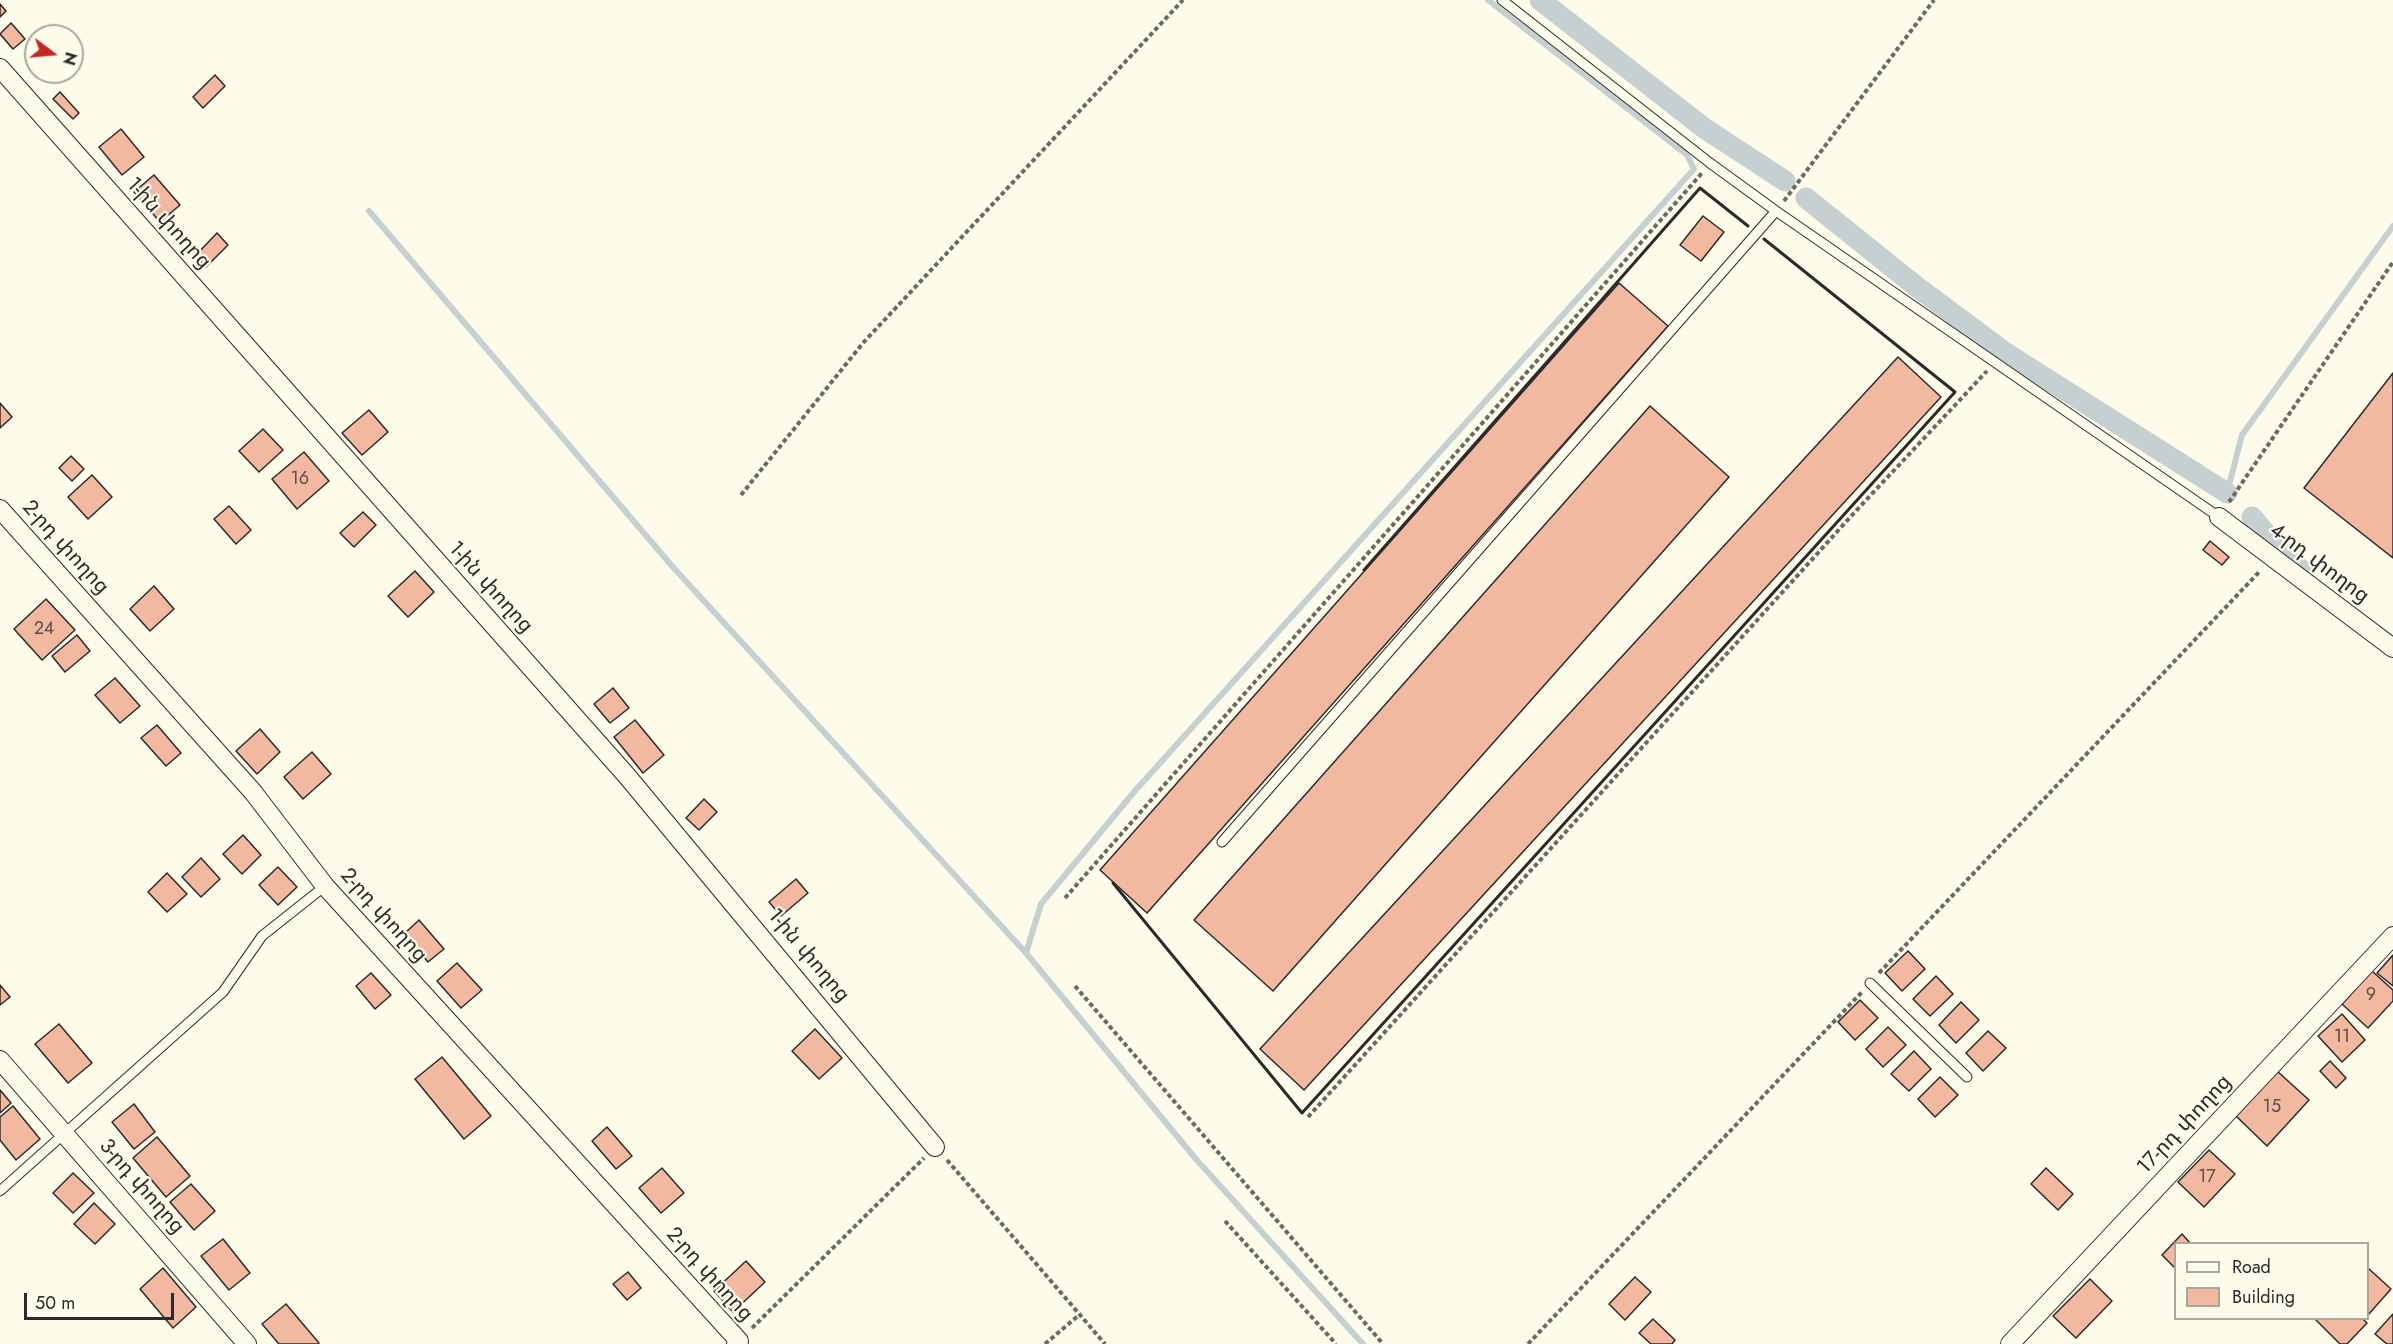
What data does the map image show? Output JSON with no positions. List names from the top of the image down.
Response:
{
  "streets": {
    "street": [
      "1-ին փողոց",
      "2-րդ փողոց",
      "4-րդ փողոց",
      "17-րդ փողոց",
      "3-րդ փողոց"
    ]
  },
  "house_numbers": [
    "16",
    "24",
    "9",
    "11",
    "15",
    "17"
  ],
  "legend": ["Road", "Building"],
  "scale_bar": "50 m",
  "north": "right"
}
